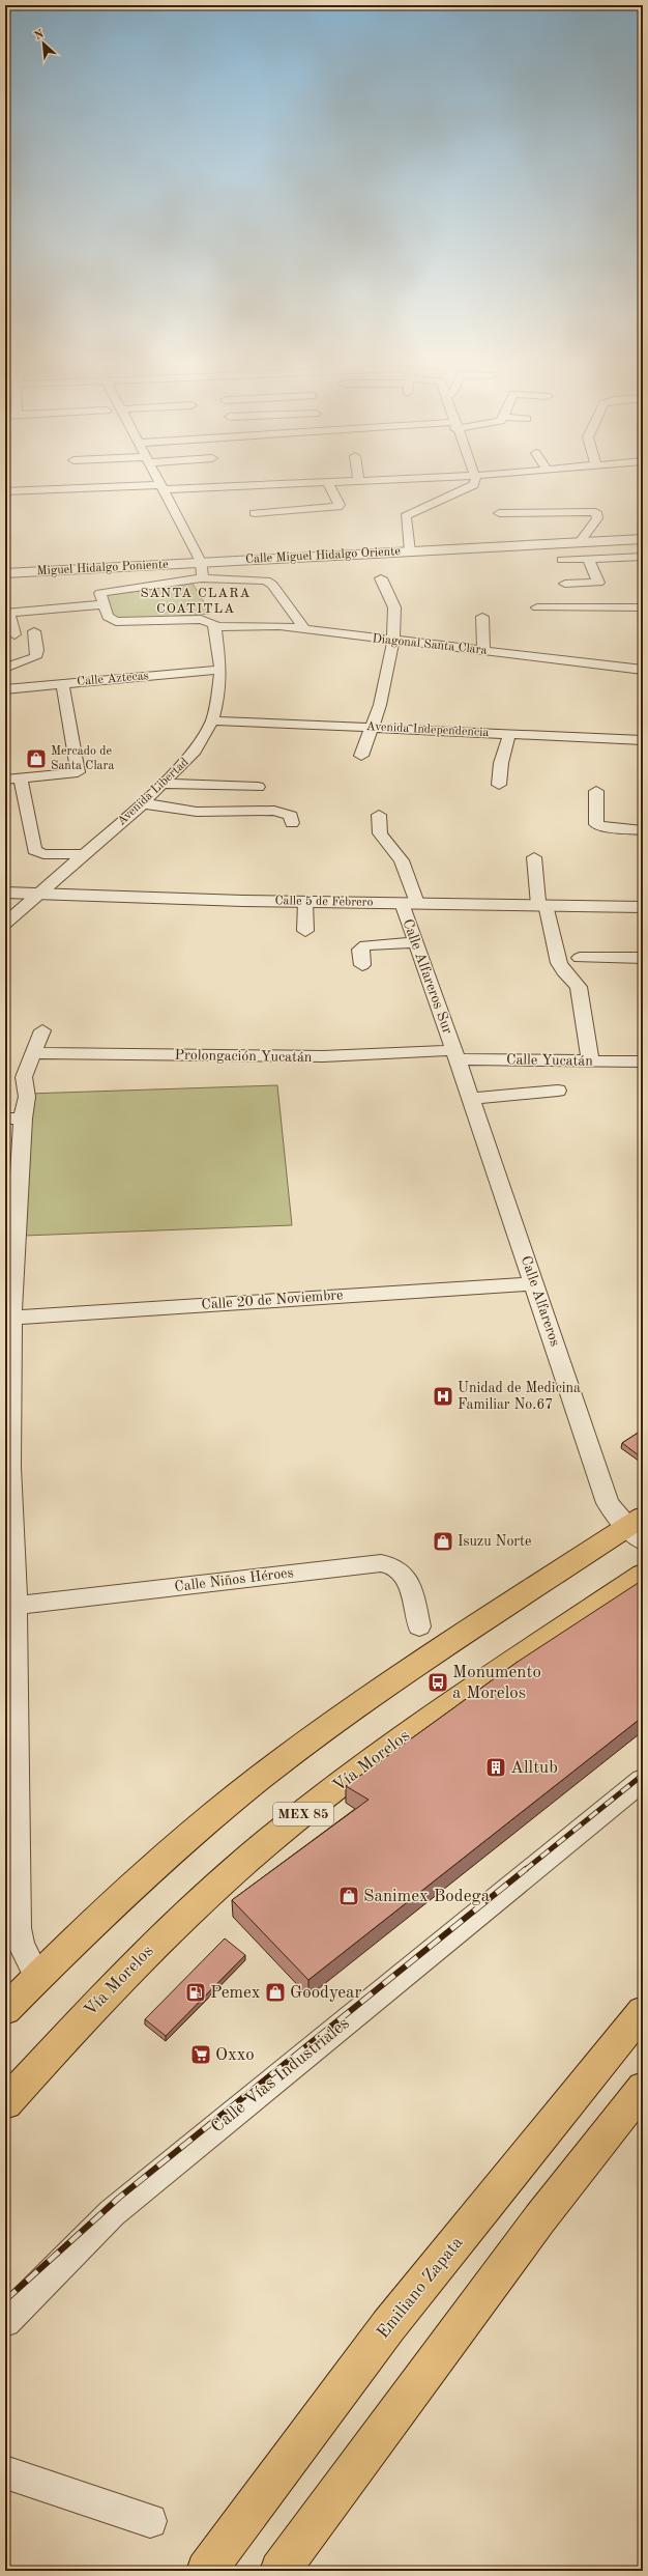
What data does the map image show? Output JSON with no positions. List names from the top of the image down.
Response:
{
  "streets": {
    "main road": ["Vía Morelos", "MEX 85", "Emiliano Zapata"],
    "street": [
      "Calle Miguel Hidalgo Oriente",
      "Miguel Hidalgo Poniente",
      "Diagonal Santa Clara",
      "Calle Aztecas",
      "Avenida Independencia",
      "Avenida Libertad",
      "Calle 5 de Febrero",
      "Calle Alfareros Sur",
      "Prolongación Yucatán",
      "Calle Yucatán",
      "Calle 20 de Noviembre",
      "Calle Alfareros",
      "Calle Niños Héroes",
      "Calle Vías Industriales"
    ]
  },
  "crossings": [
    ["Calle Miguel Hidalgo Oriente", "Miguel Hidalgo Poniente"],
    ["Diagonal Santa Clara", "Avenida Libertad"],
    ["Calle Aztecas", "Avenida Libertad"],
    ["Avenida Independencia", "Avenida Libertad"],
    ["Avenida Libertad", "Calle 5 de Febrero"],
    ["Calle 5 de Febrero", "Calle Alfareros Sur"],
    ["Calle Alfareros Sur", "Prolongación Yucatán"],
    ["Calle Alfareros Sur", "Calle Yucatán"],
    ["Calle Alfareros Sur", "Calle Alfareros"],
    ["Prolongación Yucatán", "Calle Yucatán"],
    ["Prolongación Yucatán", "Calle Alfareros"],
    ["Calle Yucatán", "Calle Alfareros"],
    ["Calle 20 de Noviembre", "Calle Alfareros"]
  ],
  "districts": ["SANTA CLARA COATITLA"],
  "places": {
    "shop": [
      "Mercado de Santa Clara",
      "Isuzu Norte",
      "Sanimex Bodega",
      "Goodyear"
    ],
    "hospital": ["Unidad de Medicina Familiar No.67"],
    "bus stop": ["Monumento a Morelos"],
    "building": ["Alltub"],
    "fuel station": ["Pemex"],
    "supermarket": ["Oxxo"]
  },
  "north": "top left"
}
